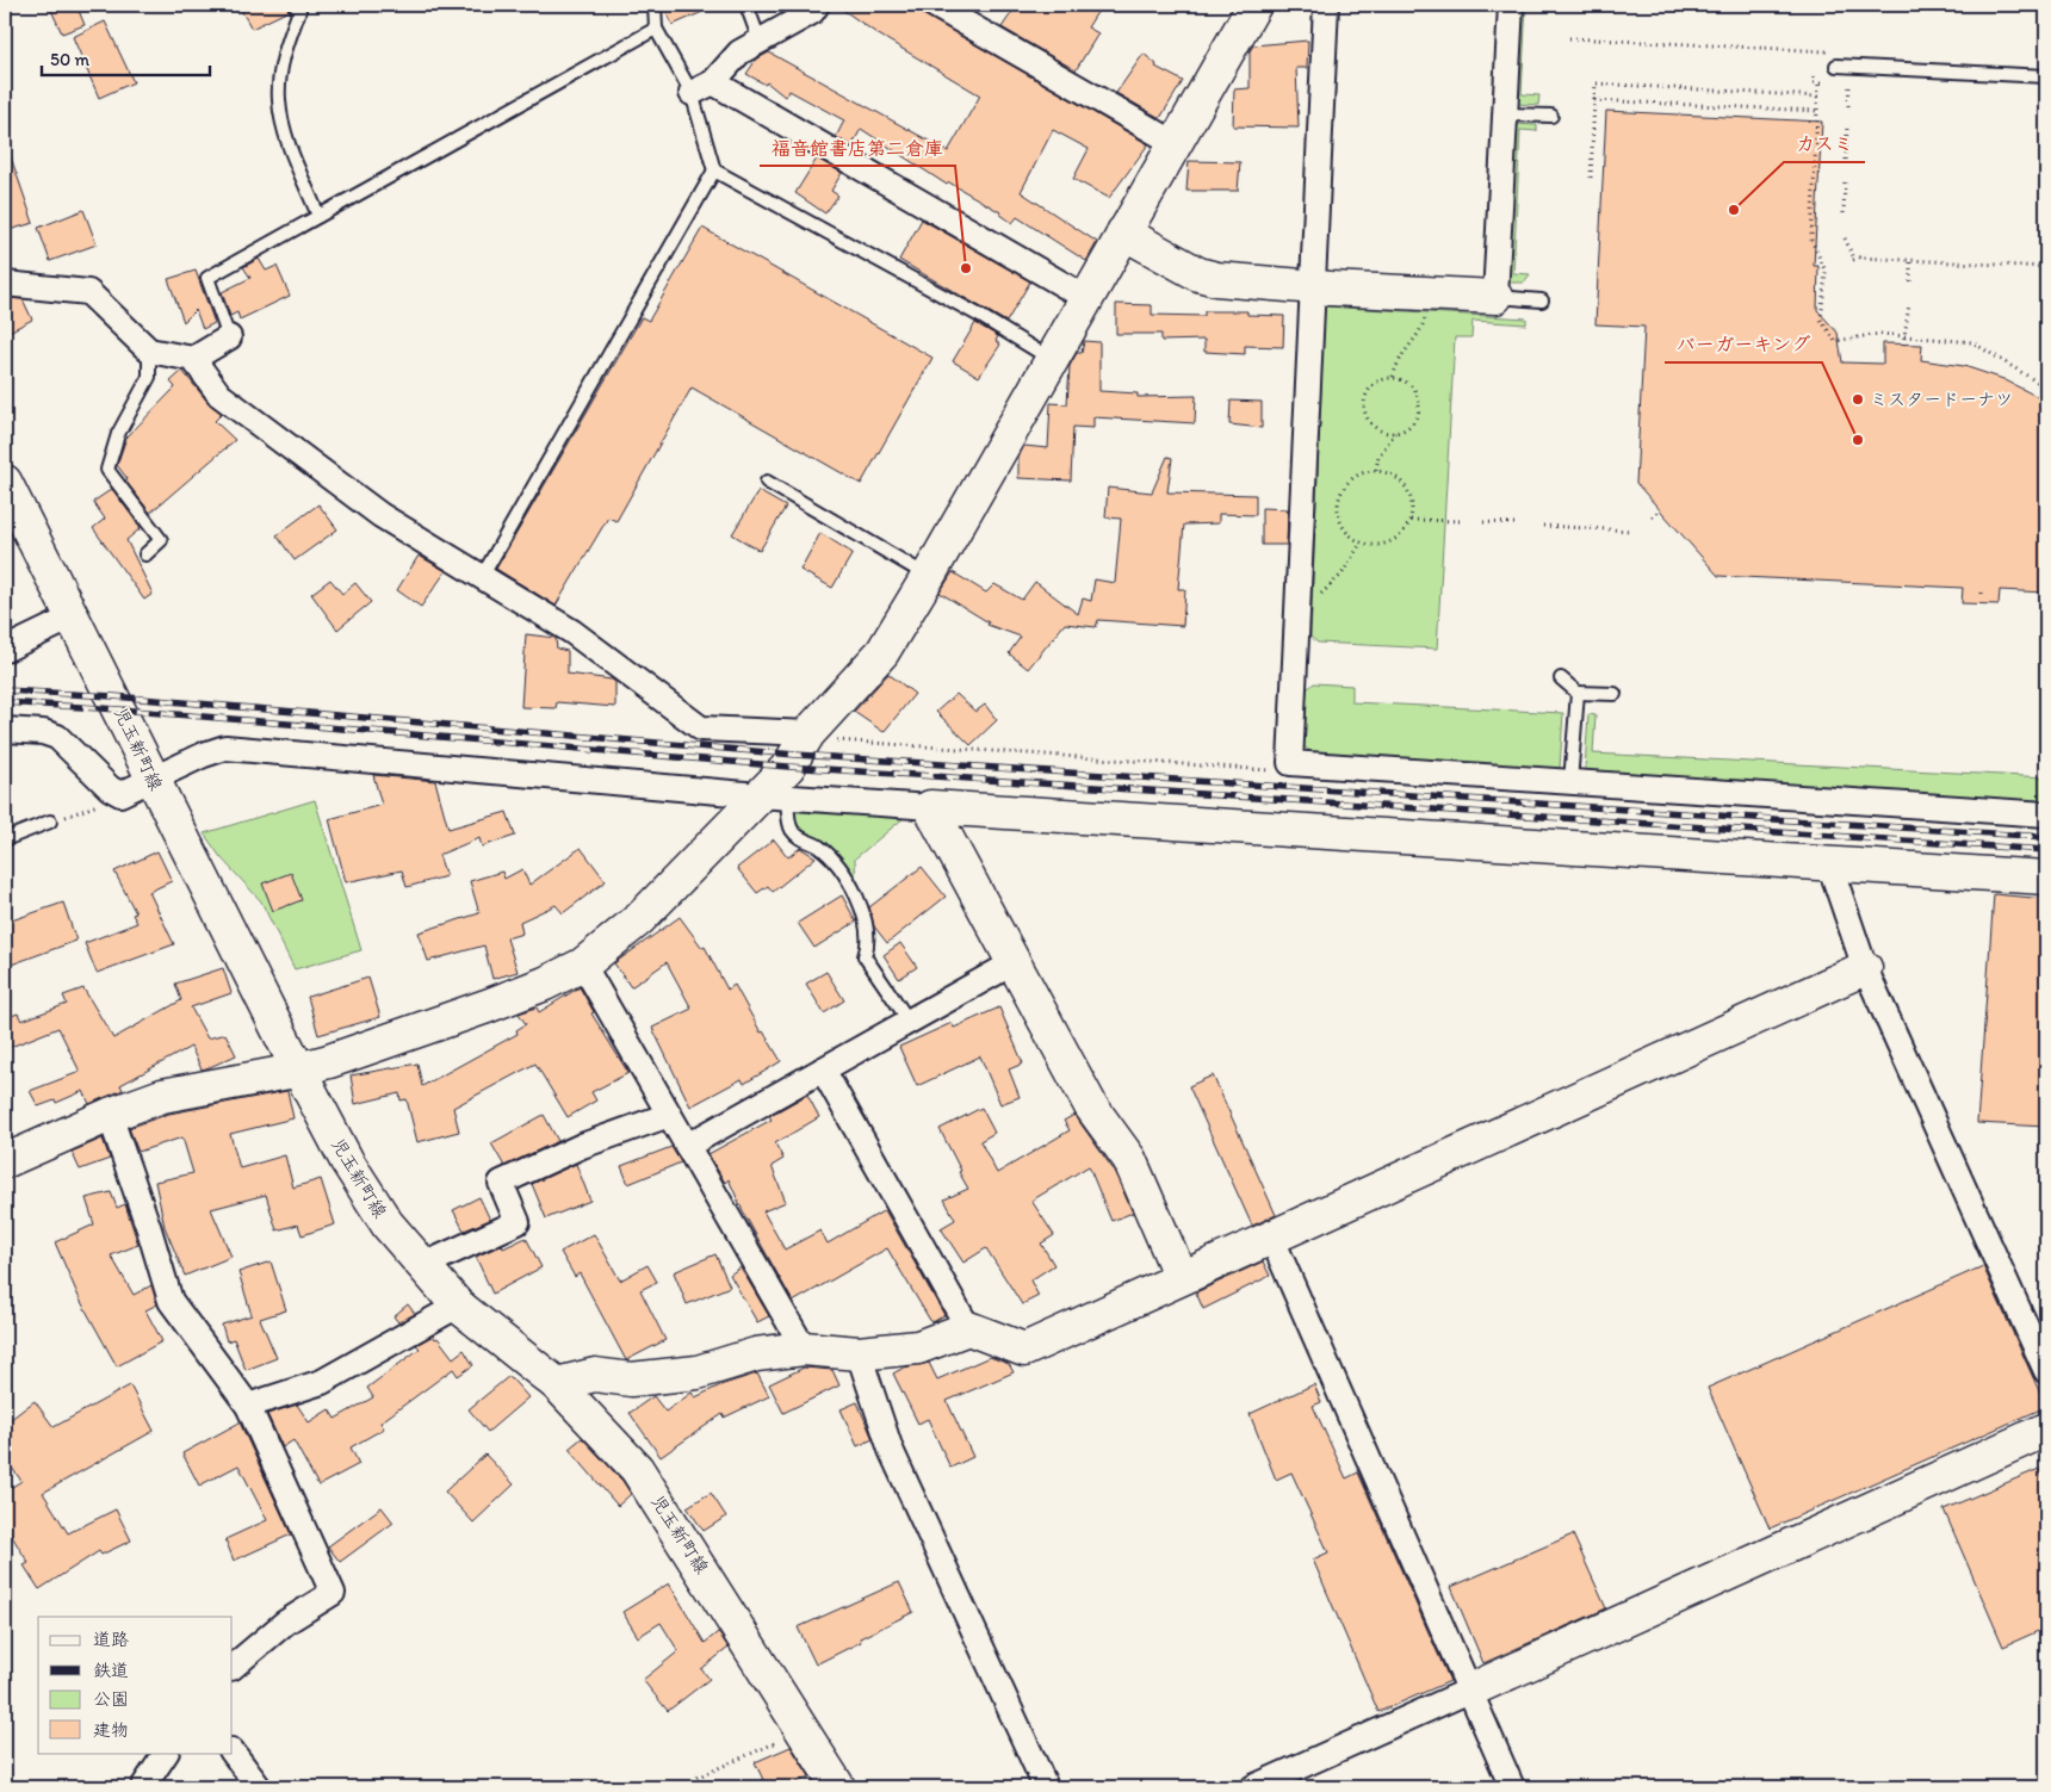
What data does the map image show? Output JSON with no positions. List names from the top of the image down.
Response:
{
  "streets": {
    "street": ["児玉新町線"]
  },
  "places": [
    "カスミ",
    "福音館書店第二倉庫",
    "ミスタードーナツ",
    "バーガーキング"
  ],
  "legend": [
    "道路",
    "鉄道",
    "公園",
    "建物"
  ],
  "scale_bar": "50 m"
}
